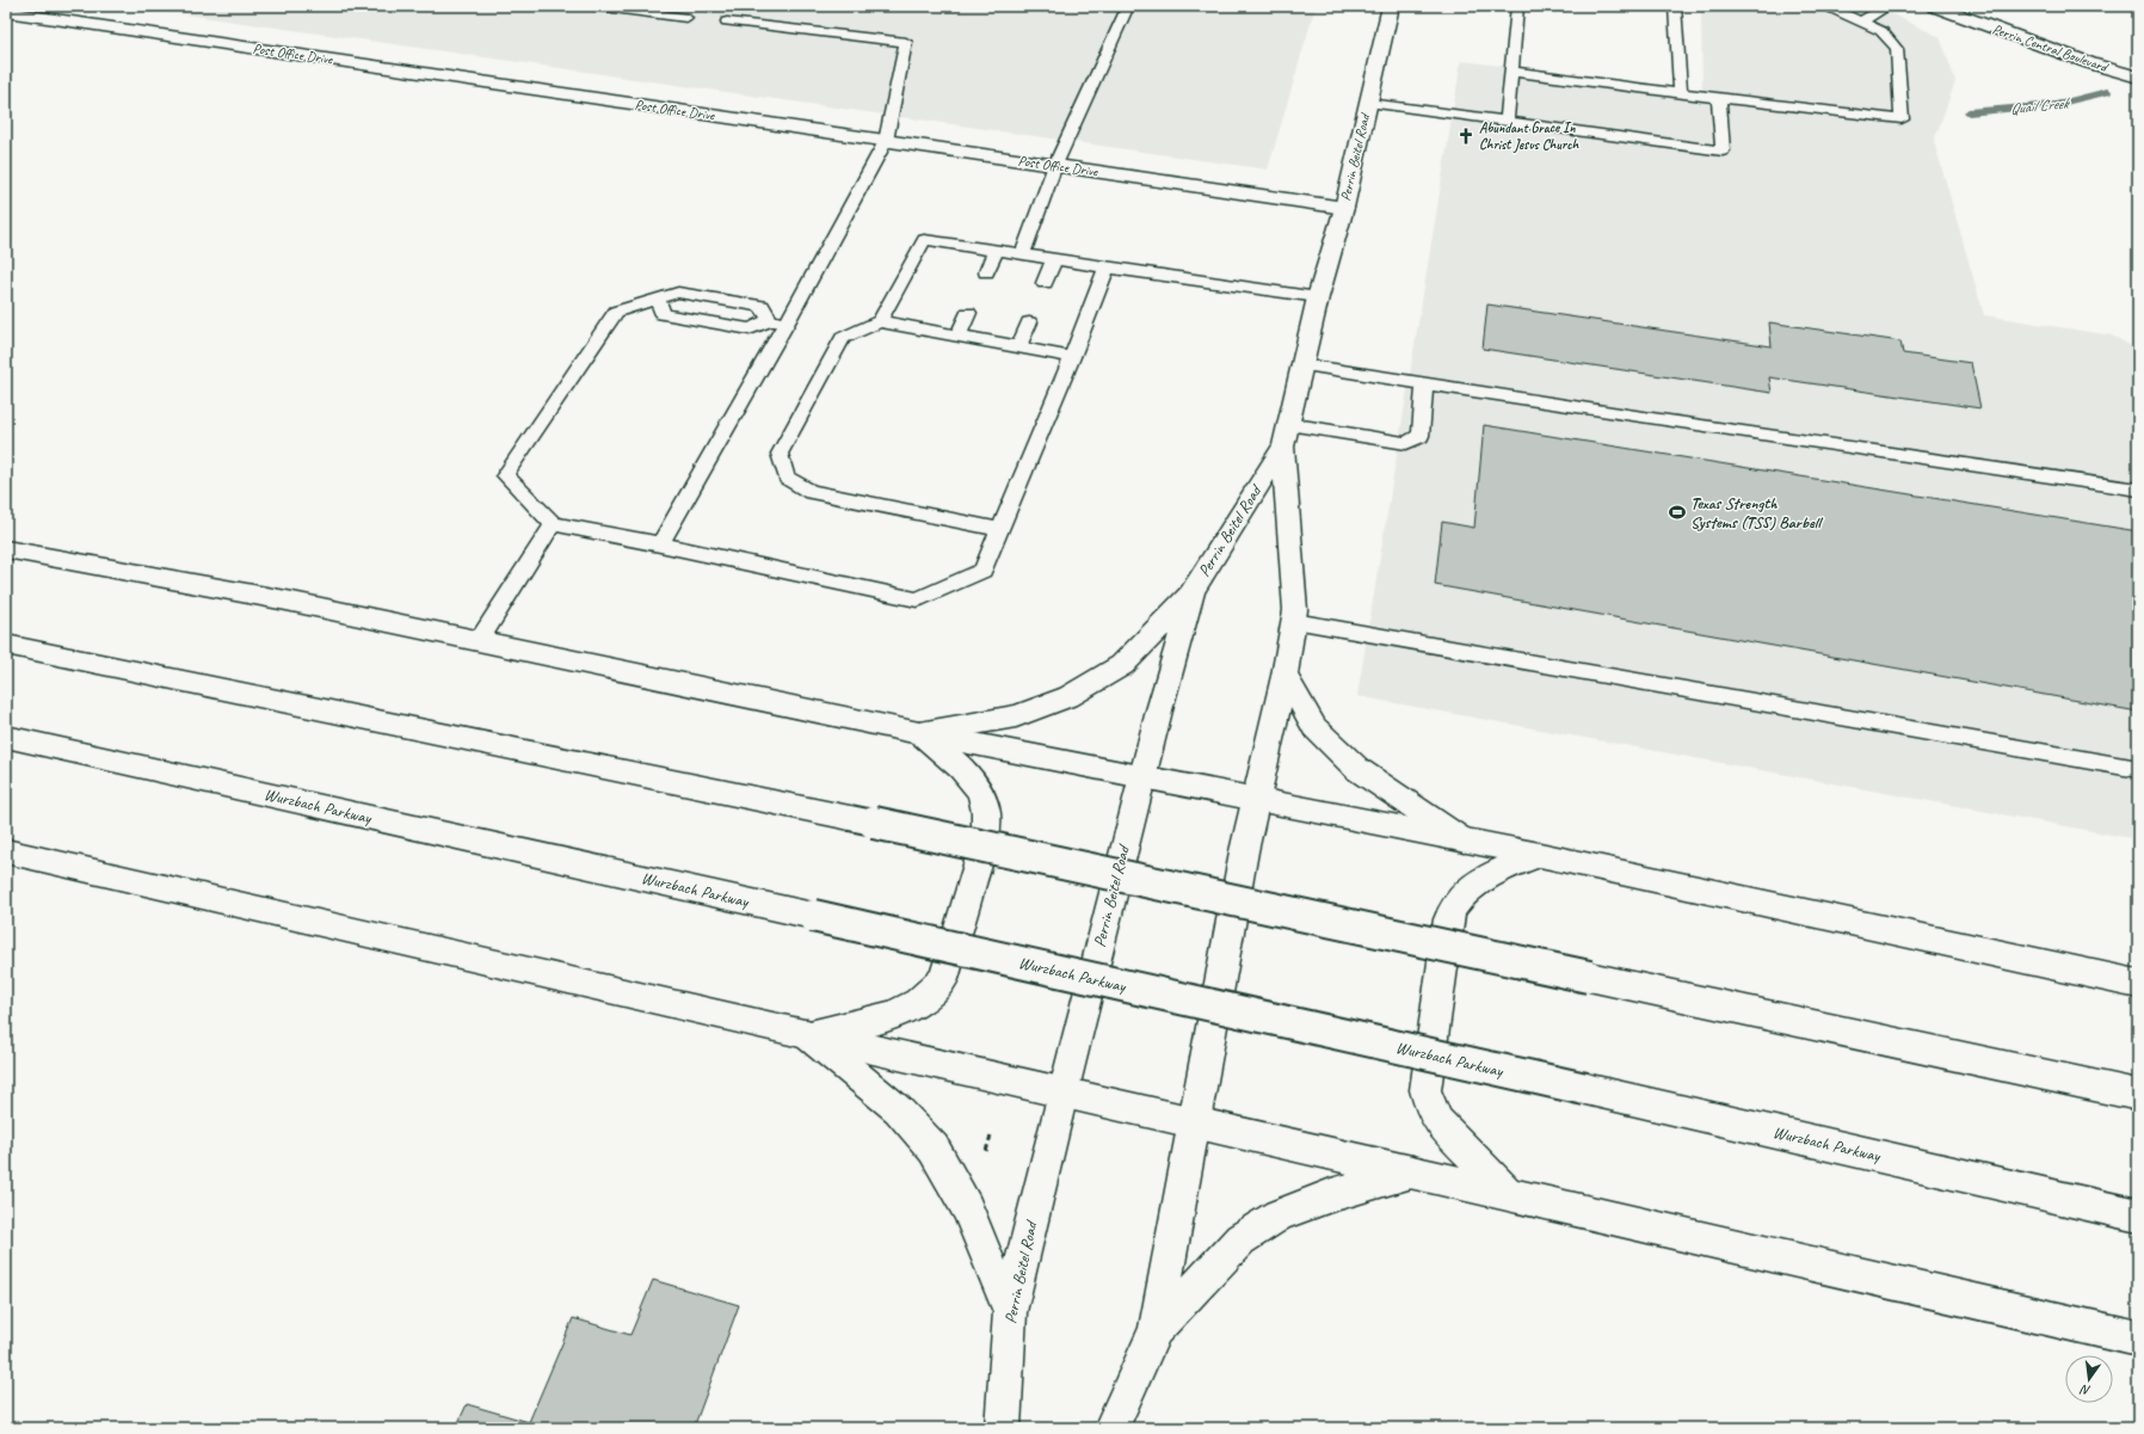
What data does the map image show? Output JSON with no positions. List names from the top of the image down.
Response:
{
  "streets": {
    "main road": [
      "Perrin Central Boulevard",
      "Post Office Drive",
      "Perrin Beitel Road",
      "Wurzbach Parkway"
    ]
  },
  "crossings": [
    ["Post Office Drive", "Perrin Beitel Road"]
  ],
  "water": ["Quail Creek"],
  "places": {
    "church": ["Abundant Grace In Christ Jesus Church"],
    "sports": ["Texas Strength Systems (TSS) Barbell"]
  },
  "north": "bottom"
}
